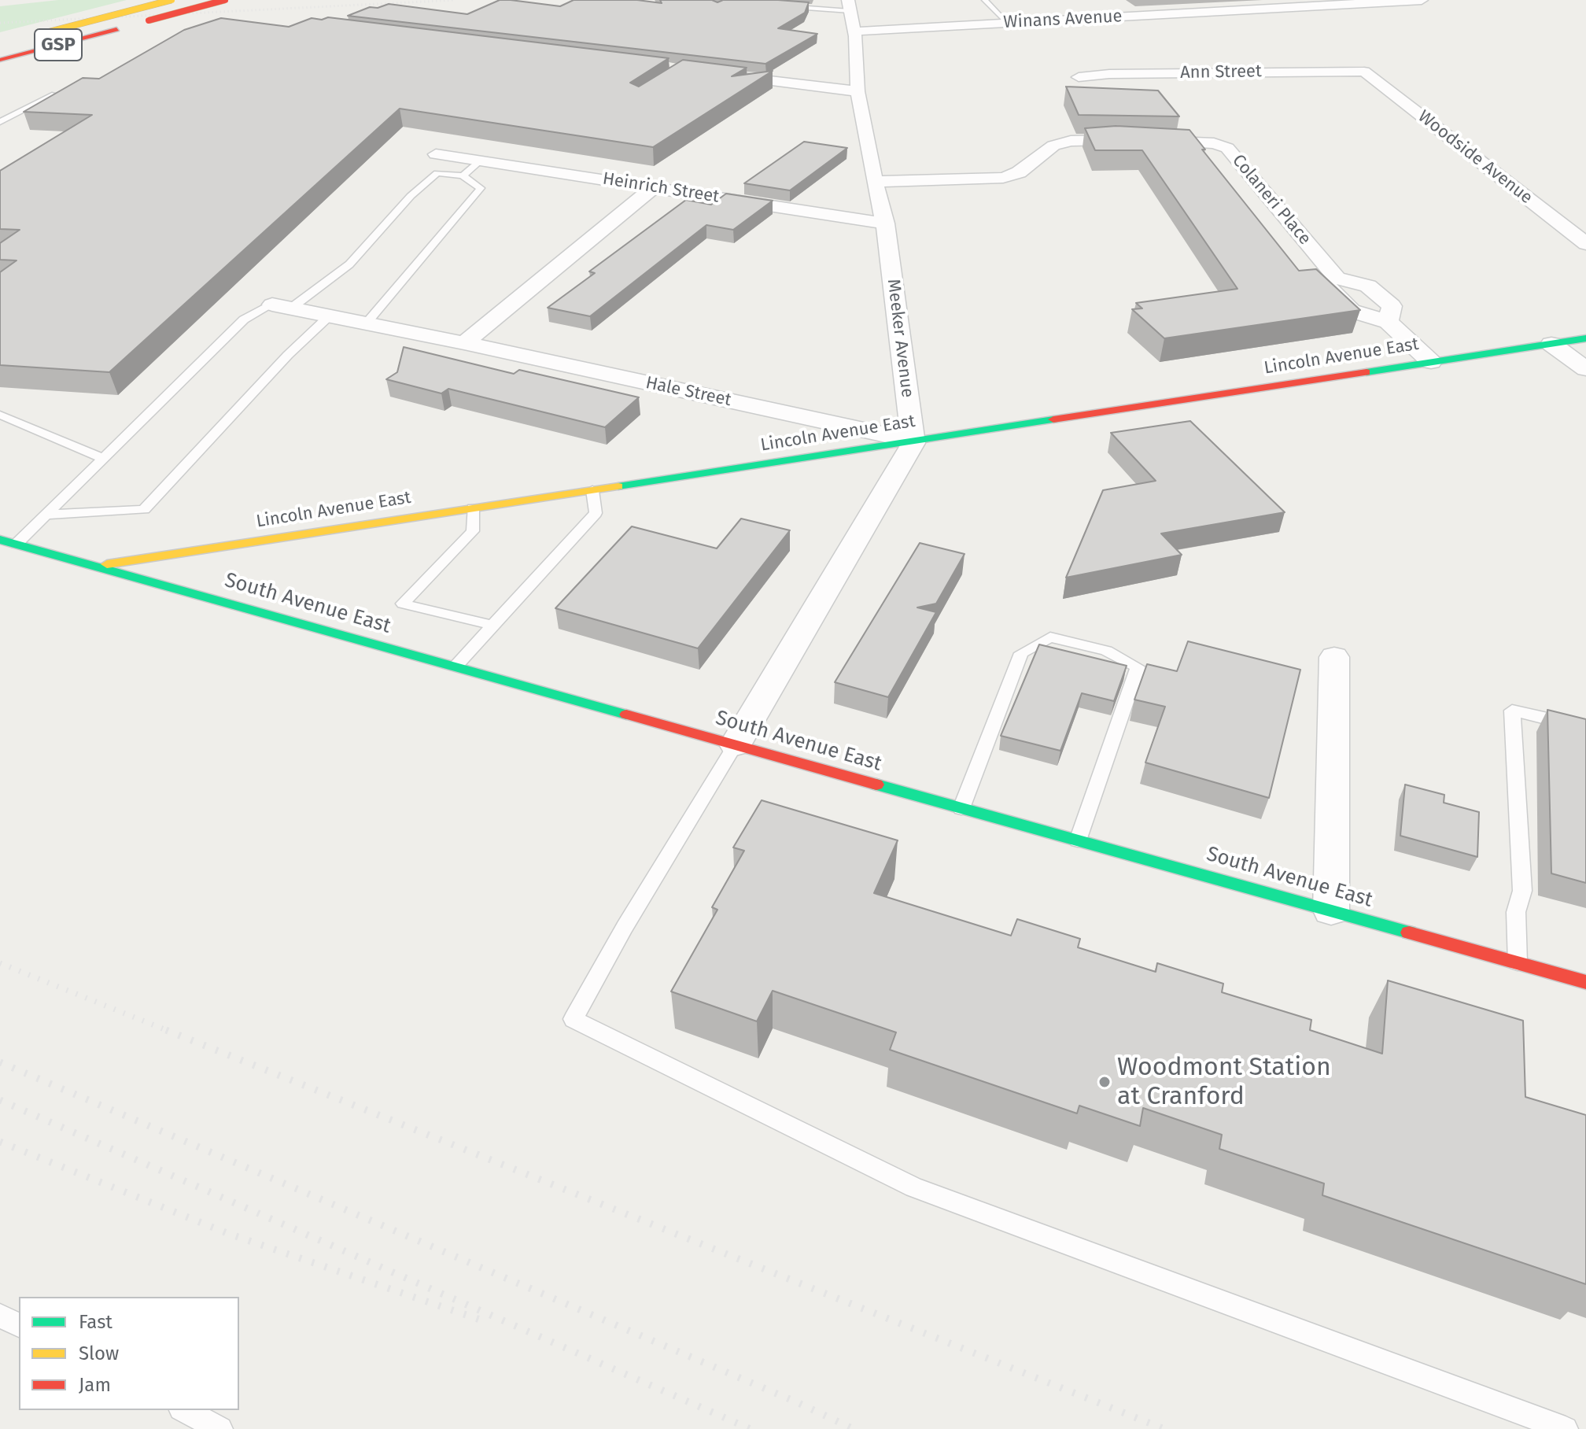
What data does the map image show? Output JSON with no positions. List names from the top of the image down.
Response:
{
  "streets": {
    "main road": ["GSP", "Lincoln Avenue East", "South Avenue East"],
    "street": [
      "Winans Avenue",
      "Ann Street",
      "Woodside Avenue",
      "Heinrich Street",
      "Colaneri Place",
      "Meeker Avenue",
      "Hale Street"
    ]
  },
  "crossings": [
    ["Winans Avenue", "Meeker Avenue"],
    ["Ann Street", "Woodside Avenue"],
    ["Heinrich Street", "Meeker Avenue"],
    ["Meeker Avenue", "Lincoln Avenue East"],
    ["Meeker Avenue", "Hale Street"],
    ["Lincoln Avenue East", "Hale Street"],
    ["Lincoln Avenue East", "South Avenue East"]
  ],
  "places": ["Woodmont Station at Cranford"],
  "legend": ["Fast", "Slow", "Jam"]
}
